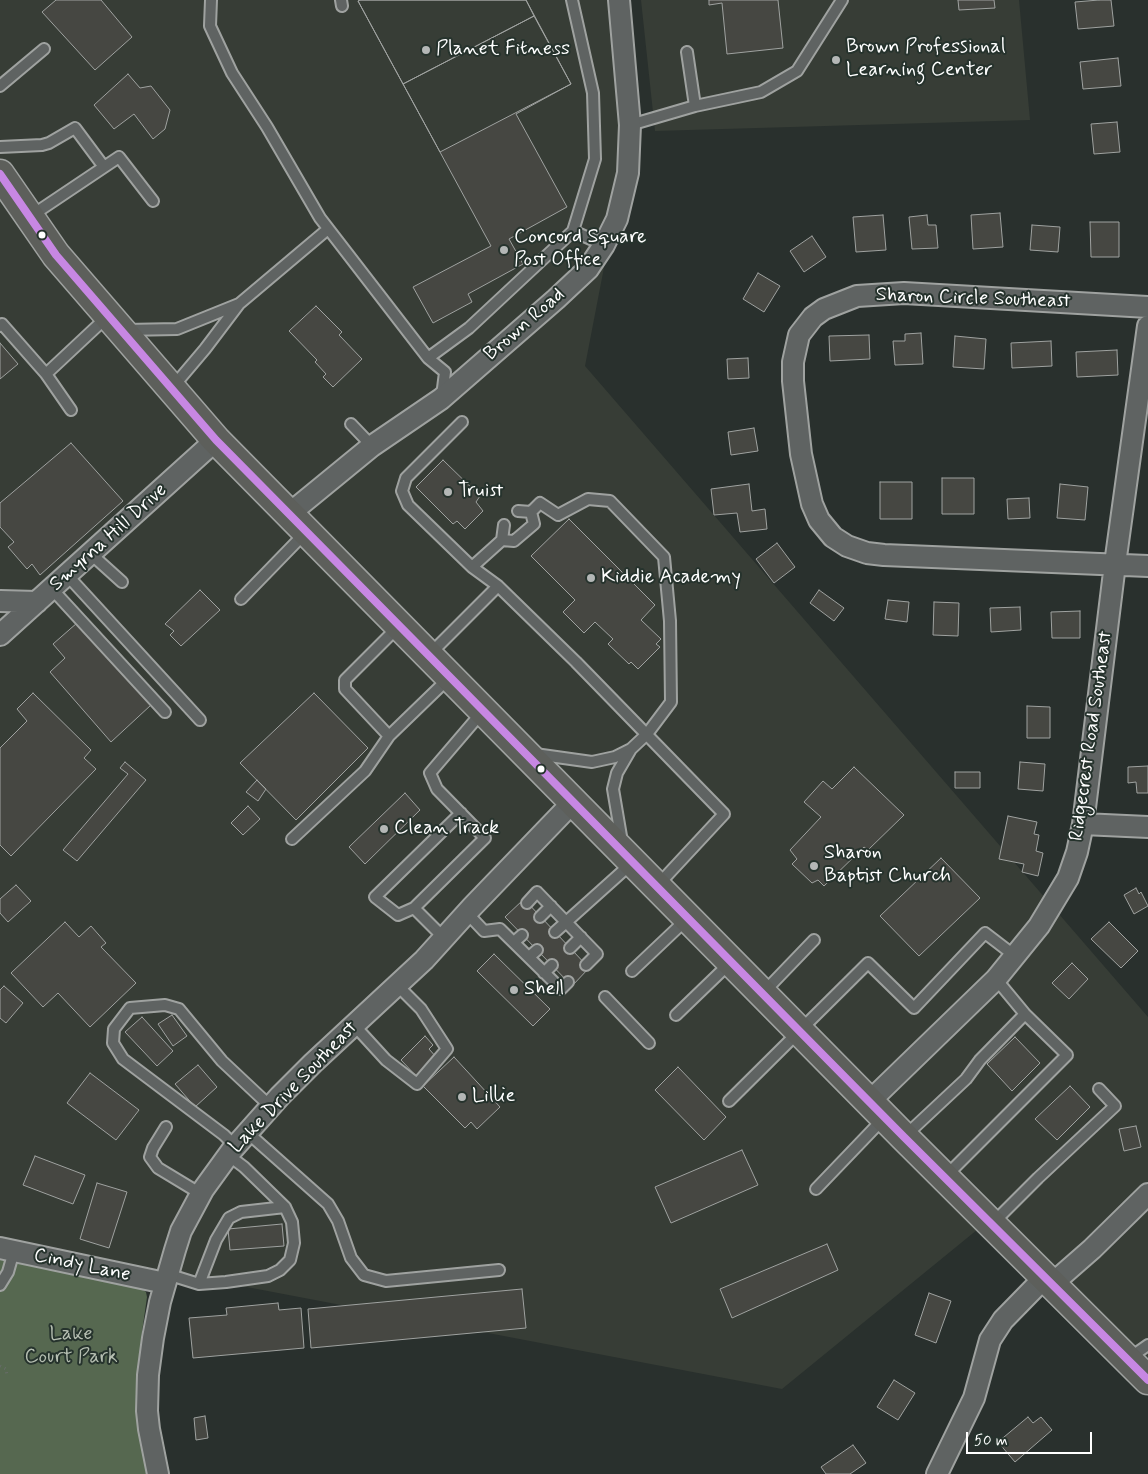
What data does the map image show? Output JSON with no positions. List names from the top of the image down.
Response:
{
  "streets": {
    "street": [
      "Sharon Circle Southeast",
      "Brown Road",
      "Smyrna Hill Drive",
      "Ridgecrest Road Southeast",
      "Lake Drive Southeast",
      "Cindy Lane"
    ]
  },
  "crossings": [
    ["Sharon Circle Southeast", "Ridgecrest Road Southeast"],
    ["Lake Drive Southeast", "Cindy Lane"]
  ],
  "parks": ["Lake Court Park"],
  "places": [
    "Planet Fitness",
    "Brown Professional Learning Center",
    "Concord Square Post Office",
    "Truist",
    "Kiddie Academy",
    "Clean Track",
    "Sharon Baptist Church",
    "Shell",
    "Lillie"
  ],
  "scale_bar": "50 m"
}
